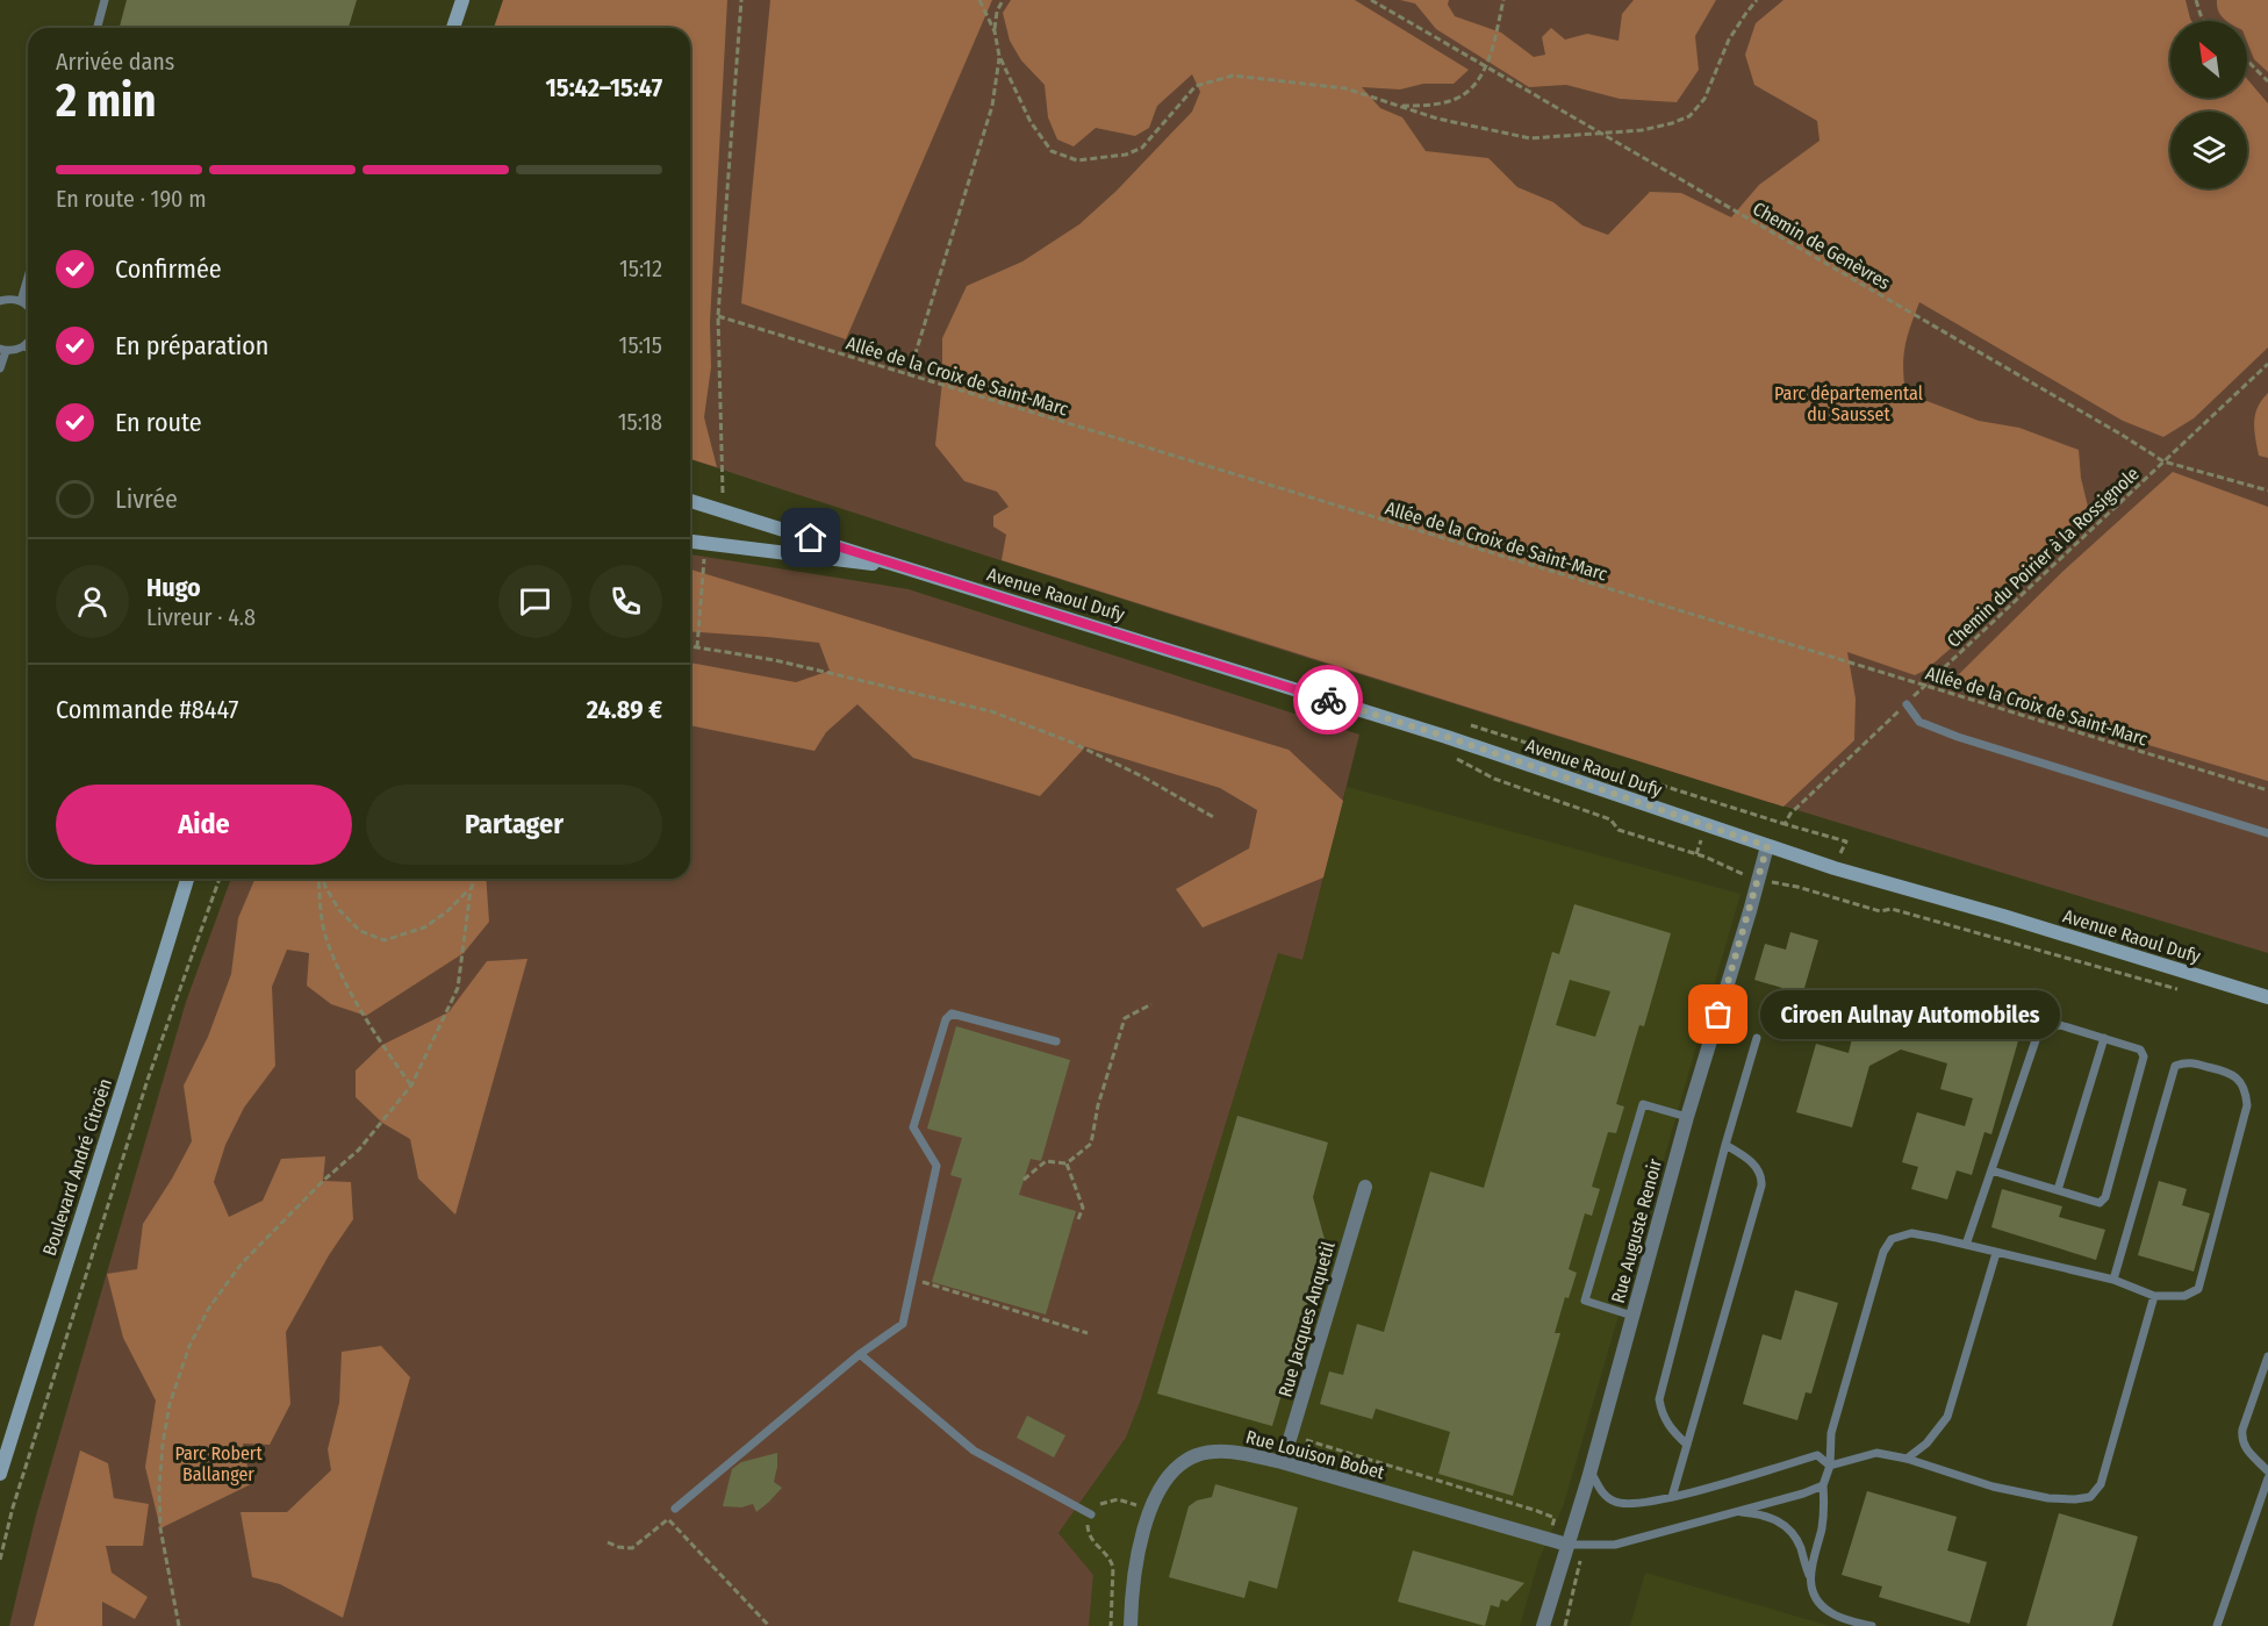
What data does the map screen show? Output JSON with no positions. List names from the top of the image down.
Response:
{
  "streets": {
    "main road": ["Avenue Raoul Dufy", "Boulevard André Citroën"],
    "street": ["Rue Auguste Renoir", "Rue Jacques Anquetil", "Rue Louison Bobet"],
    "path": ["Chemin de Genèvres", "Allée de la Croix de Saint-Marc", "Chemin du Poirier à la Rossignole"]
  },
  "crossings": [
    ["Chemin de Genèvres", "Chemin du Poirier à la Rossignole"],
    ["Allée de la Croix de Saint-Marc", "Chemin du Poirier à la Rossignole"],
    ["Chemin du Poirier à la Rossignole", "Avenue Raoul Dufy"],
    ["Avenue Raoul Dufy", "Rue Auguste Renoir"],
    ["Rue Auguste Renoir", "Rue Louison Bobet"],
    ["Rue Jacques Anquetil", "Rue Louison Bobet"]
  ],
  "parks": ["Parc départemental du Sausset", "Parc Robert Ballanger"],
  "places": ["Ciroen Aulnay Automobiles"],
  "north": "top left",
  "page": {
    "heading": ["2 min", "Arrivée dans", "15:42–15:47"],
    "panel": [
      "Hugo",
      "Livreur · 4.8",
      "Commande #8447",
      "24.89 €"
    ],
    "bar": "En route · 190 m",
    "list": [
      ["Confirmée", "15:12"],
      ["En préparation", "15:15"],
      ["En route", "15:18"],
      "Livrée"
    ],
    "buttons": ["Aide", "Partager"],
    "bubble": "Ciroen Aulnay Automobiles"
  }
}
